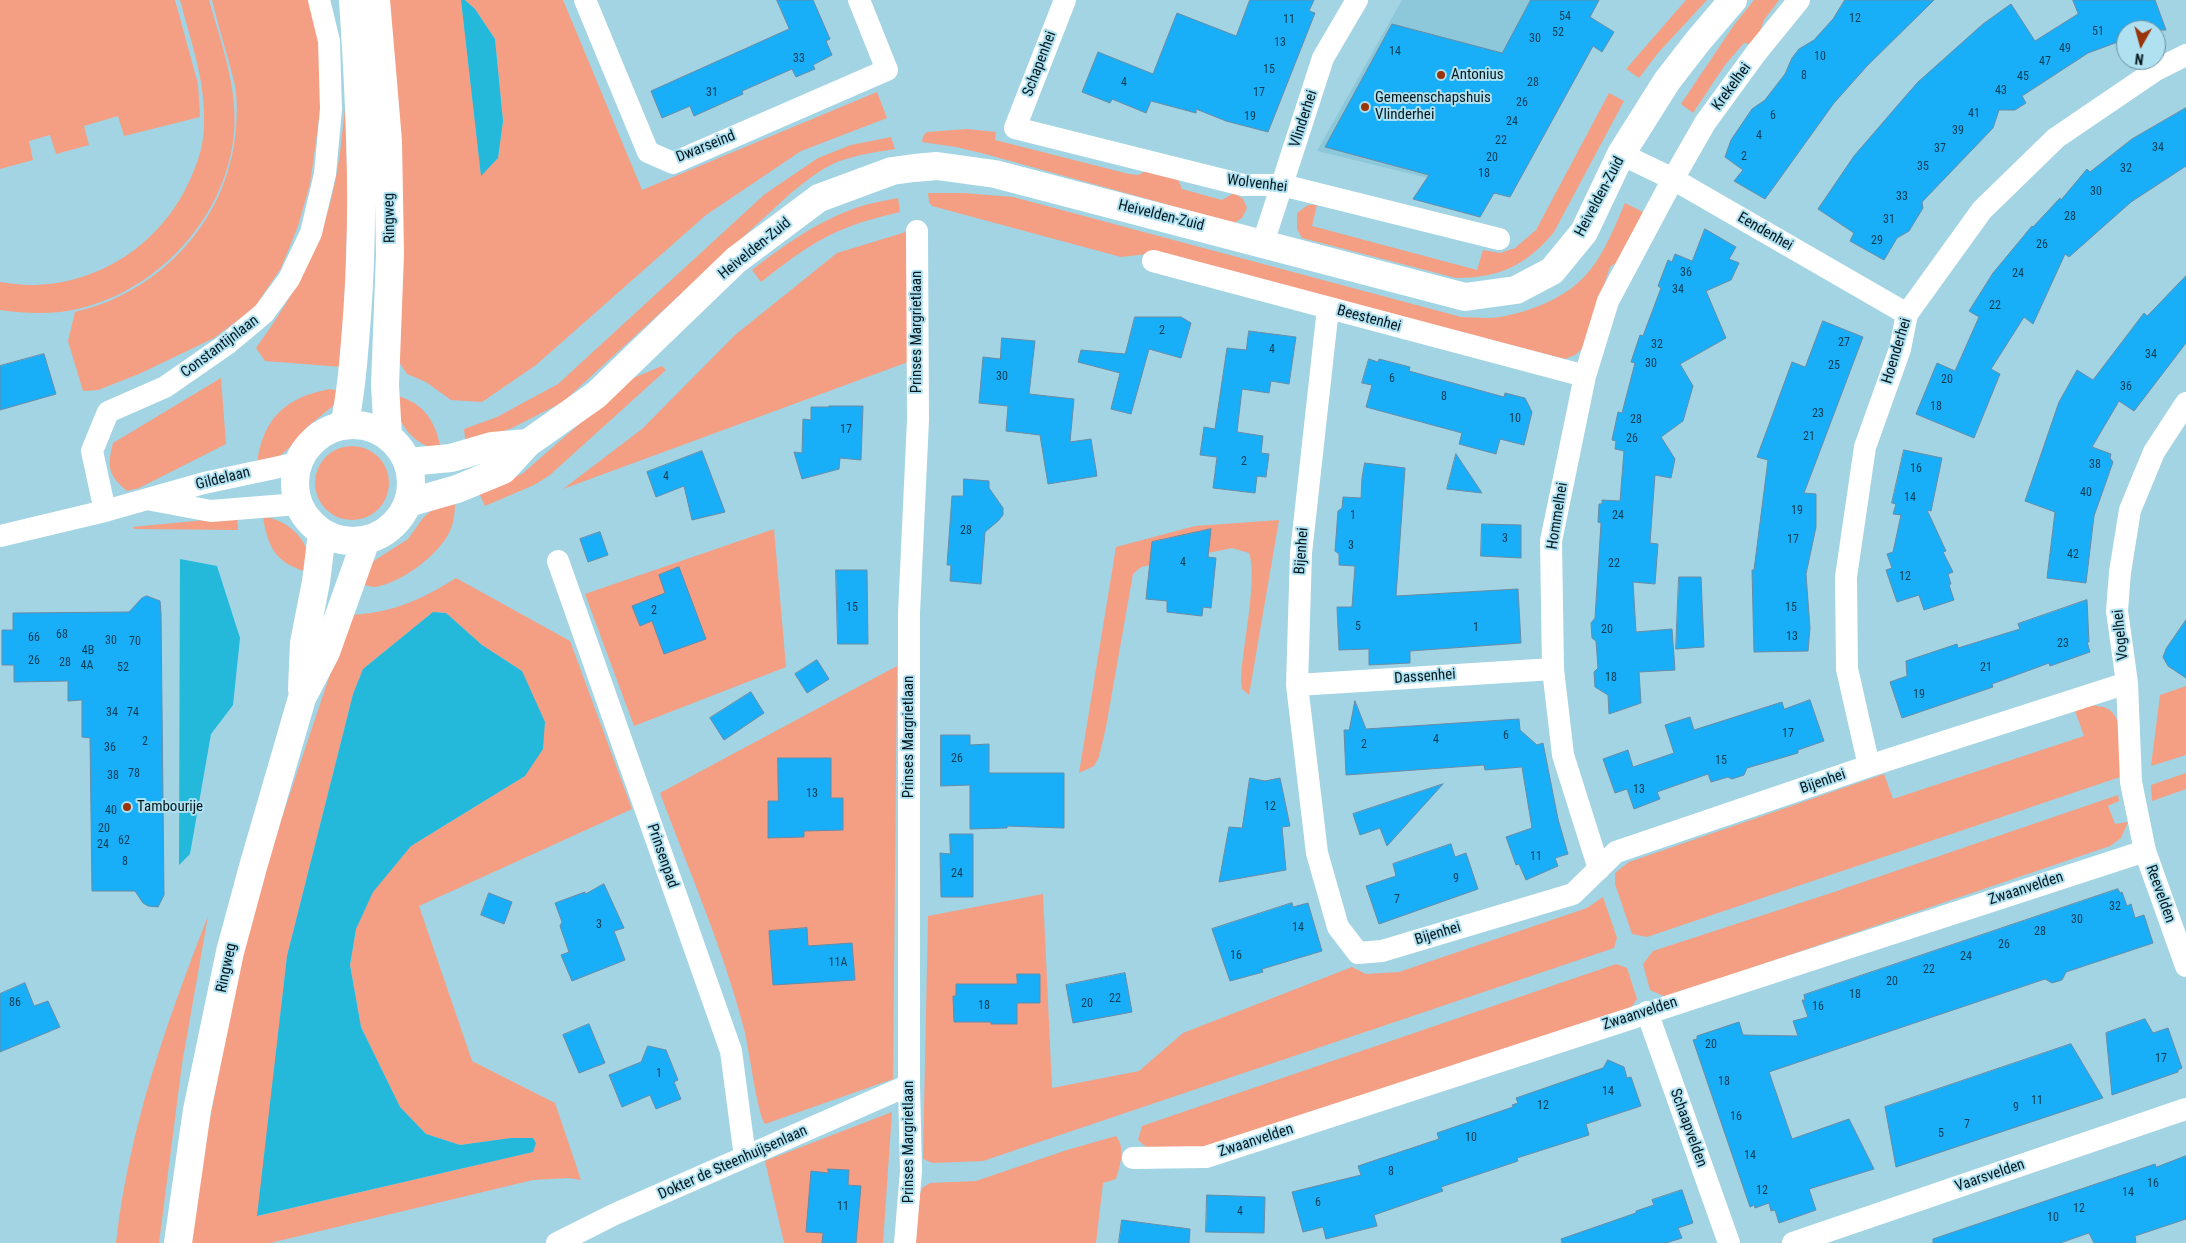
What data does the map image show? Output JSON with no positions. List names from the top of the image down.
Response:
{
  "streets": {
    "main road": ["Heivelden-Zuid", "Ringweg"],
    "street": [
      "Schapenhei",
      "Krekelhei",
      "Vlinderhei",
      "Dwarseind",
      "Wolvenhei",
      "Eendenhei",
      "Beestenhei",
      "Prinses Margrietlaan",
      "Constantijnlaan",
      "Hoenderhei",
      "Gildelaan",
      "Hommelhei",
      "Bijenhei",
      "Vogelhei",
      "Dassenhei",
      "Prinsenpad",
      "Zwaanvelden",
      "Reevelden",
      "Schaapvelden",
      "Dokter de Steenhuijsenlaan",
      "Vaarsvelden"
    ]
  },
  "crossings": [
    ["Schapenhei", "Wolvenhei"],
    ["Krekelhei", "Eendenhei"],
    ["Krekelhei", "Hommelhei"],
    ["Vlinderhei", "Wolvenhei"],
    ["Vlinderhei", "Heivelden-Zuid"],
    ["Heivelden-Zuid", "Ringweg"],
    ["Heivelden-Zuid", "Eendenhei"],
    ["Heivelden-Zuid", "Gildelaan"],
    ["Ringweg", "Gildelaan"],
    ["Eendenhei", "Hoenderhei"],
    ["Eendenhei", "Hommelhei"],
    ["Beestenhei", "Hommelhei"],
    ["Beestenhei", "Bijenhei"],
    ["Prinses Margrietlaan", "Dokter de Steenhuijsenlaan"],
    ["Constantijnlaan", "Gildelaan"],
    ["Hoenderhei", "Bijenhei"],
    ["Hommelhei", "Bijenhei"],
    ["Hommelhei", "Dassenhei"],
    ["Bijenhei", "Vogelhei"],
    ["Bijenhei", "Dassenhei"],
    ["Vogelhei", "Zwaanvelden"],
    ["Vogelhei", "Reevelden"],
    ["Prinsenpad", "Dokter de Steenhuijsenlaan"],
    ["Zwaanvelden", "Reevelden"],
    ["Zwaanvelden", "Schaapvelden"]
  ],
  "places": ["Antonius", "Gemeenschapshuis Vlinderhei", "Tambourije"],
  "house_numbers": [
    "54",
    "12",
    "11",
    "51",
    "52",
    "30",
    "13",
    "49",
    "14",
    "10",
    "33",
    "47",
    "15",
    "8",
    "45",
    "4",
    "28",
    "43",
    "31",
    "17",
    "26",
    "41",
    "6",
    "19",
    "24",
    "39",
    "4",
    "22",
    "34",
    "37",
    "2",
    "20",
    "35",
    "32",
    "18",
    "30",
    "33",
    "28",
    "31",
    "29",
    "26",
    "36",
    "24",
    "34",
    "22",
    "2",
    "27",
    "32",
    "4",
    "34",
    "30",
    "25",
    "30",
    "6",
    "20",
    "36",
    "8",
    "18",
    "23",
    "10",
    "28",
    "17",
    "21",
    "26",
    "2",
    "38",
    "16",
    "4",
    "40",
    "14",
    "19",
    "1",
    "24",
    "28",
    "3",
    "17",
    "3",
    "42",
    "4",
    "22",
    "12",
    "15",
    "15",
    "2",
    "5",
    "1",
    "20",
    "68",
    "13",
    "66",
    "30",
    "70",
    "23",
    "4B",
    "26",
    "28",
    "4A",
    "52",
    "21",
    "18",
    "19",
    "34",
    "74",
    "17",
    "6",
    "4",
    "2",
    "2",
    "36",
    "26",
    "15",
    "78",
    "38",
    "13",
    "13",
    "12",
    "40",
    "20",
    "62",
    "24",
    "11",
    "8",
    "24",
    "9",
    "7",
    "32",
    "30",
    "3",
    "14",
    "28",
    "26",
    "16",
    "24",
    "11A",
    "22",
    "20",
    "18",
    "22",
    "86",
    "20",
    "18",
    "16",
    "20",
    "17",
    "1",
    "18",
    "14",
    "11",
    "12",
    "9",
    "16",
    "7",
    "5",
    "10",
    "14",
    "8",
    "16",
    "12",
    "14",
    "6",
    "11",
    "12",
    "4",
    "10"
  ],
  "north": "bottom"
}
